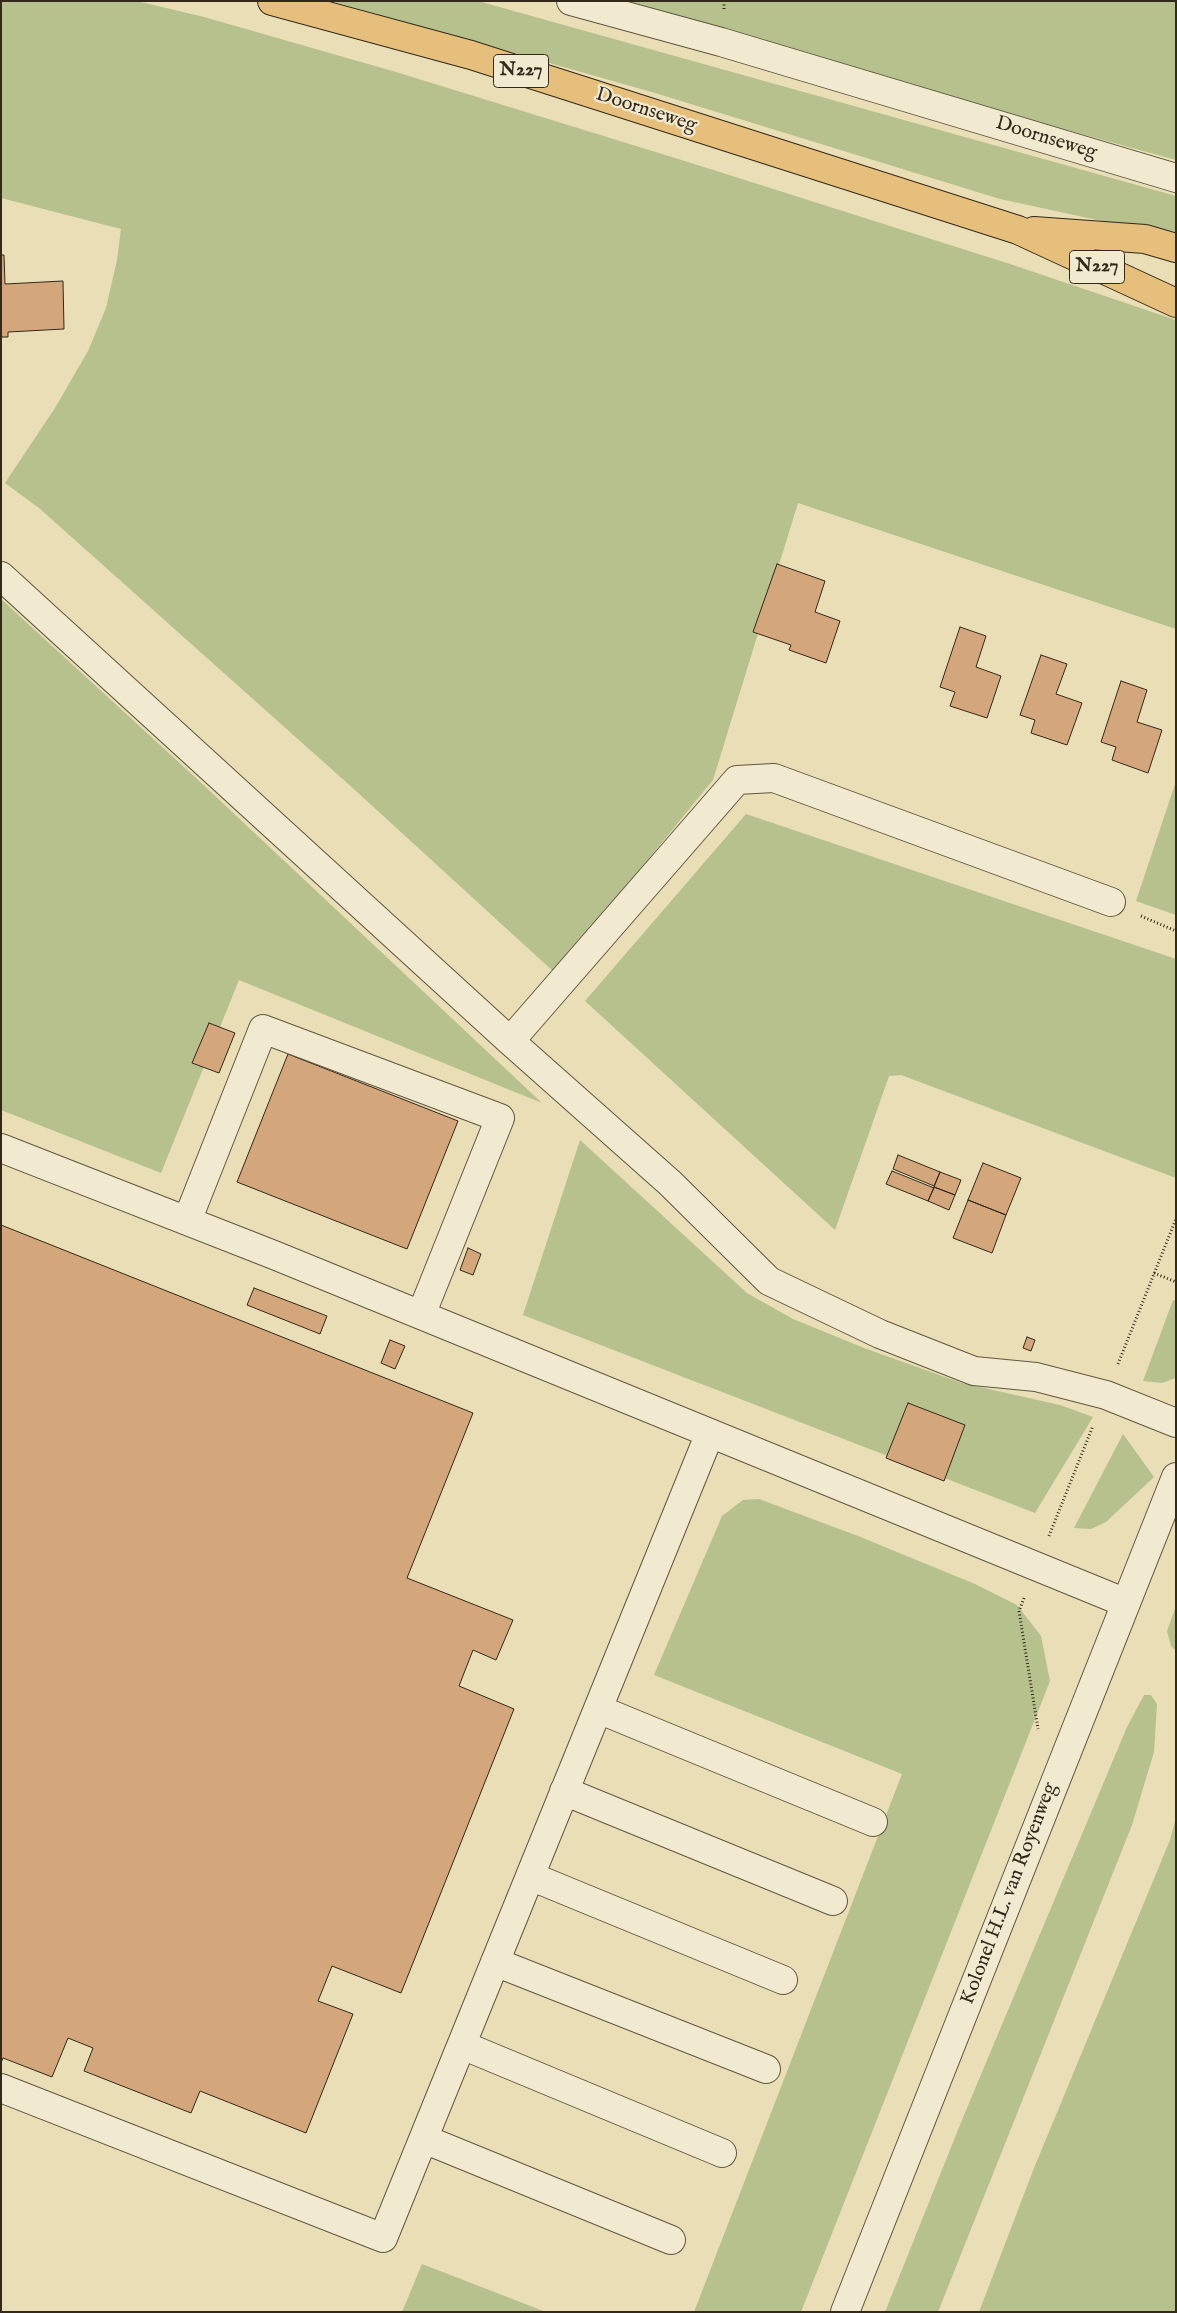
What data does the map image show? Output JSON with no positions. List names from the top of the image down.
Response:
{
  "streets": {
    "main road": ["N227", "Doornseweg"],
    "street": ["Kolonel H.L. van Royenweg"]
  }
}
